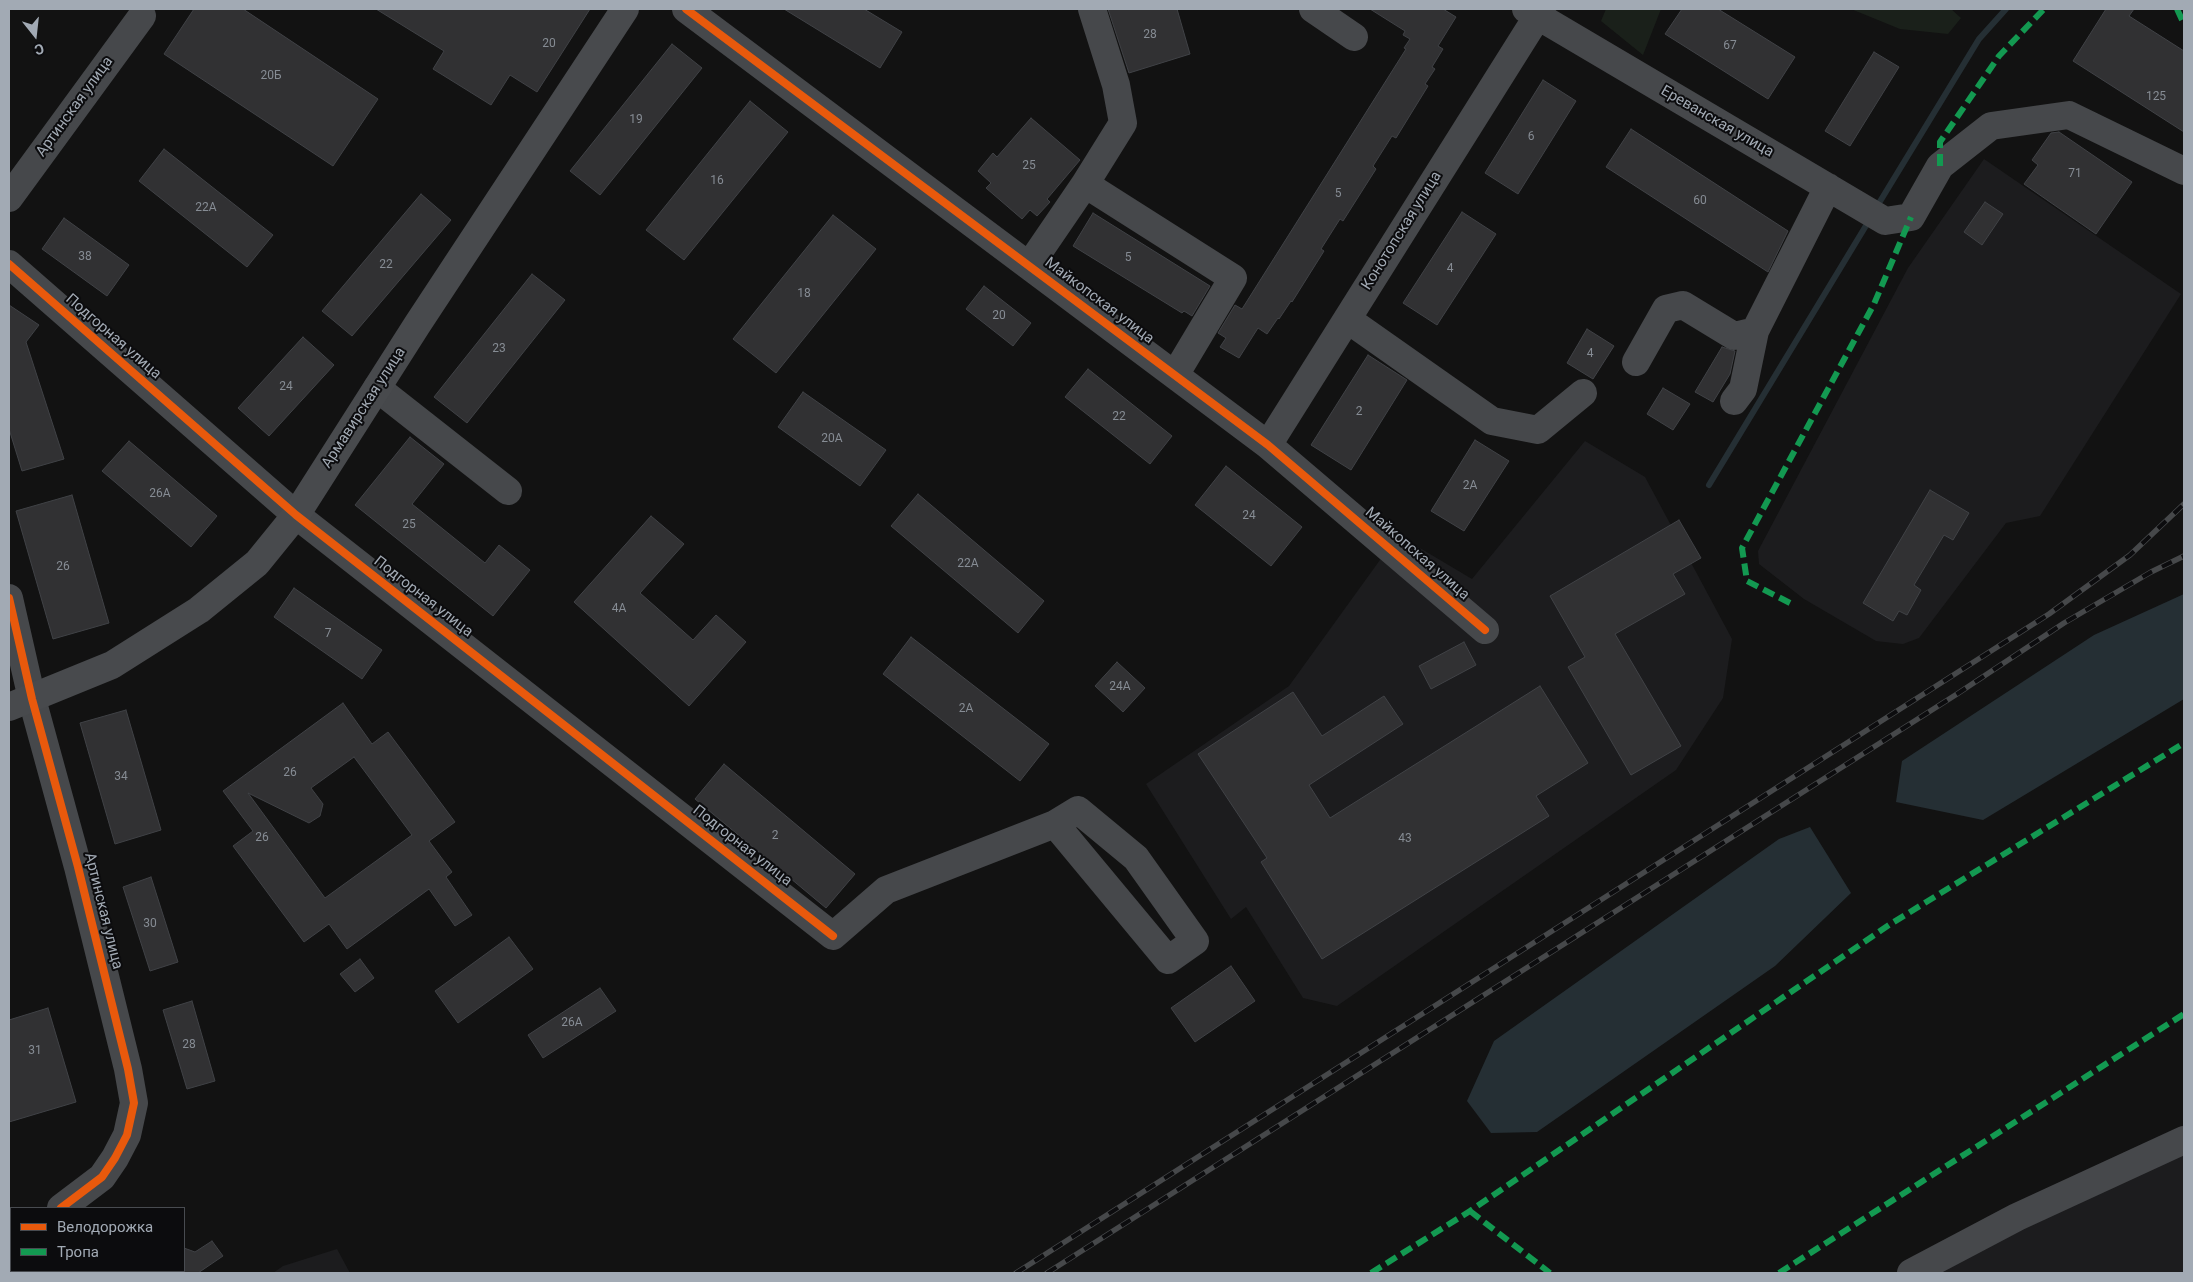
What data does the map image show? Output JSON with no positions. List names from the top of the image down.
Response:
{
  "streets": {
    "main road": ["Армавирская улица"],
    "street": [
      "Артинская улица",
      "Ереванская улица",
      "Конотопская улица",
      "Майкопская улица",
      "Подгорная улица"
    ]
  },
  "crossings": [
    ["Артинская улица", "Армавирская улица"],
    ["Ереванская улица", "Конотопская улица"],
    ["Конотопская улица", "Майкопская улица"],
    ["Подгорная улица", "Армавирская улица"]
  ],
  "house_numbers": [
    "28",
    "20",
    "67",
    "20Б",
    "125",
    "19",
    "6",
    "25",
    "71",
    "16",
    "5",
    "60",
    "22А",
    "38",
    "5",
    "22",
    "4",
    "18",
    "20",
    "23",
    "4",
    "24",
    "2",
    "22",
    "20А",
    "2А",
    "26А",
    "24",
    "25",
    "22А",
    "26",
    "4А",
    "7",
    "24А",
    "2А",
    "26",
    "34",
    "2",
    "26",
    "43",
    "30",
    "26А",
    "28",
    "31"
  ],
  "legend": ["Велодорожка", "Тропа"],
  "north": "bottom"
}
